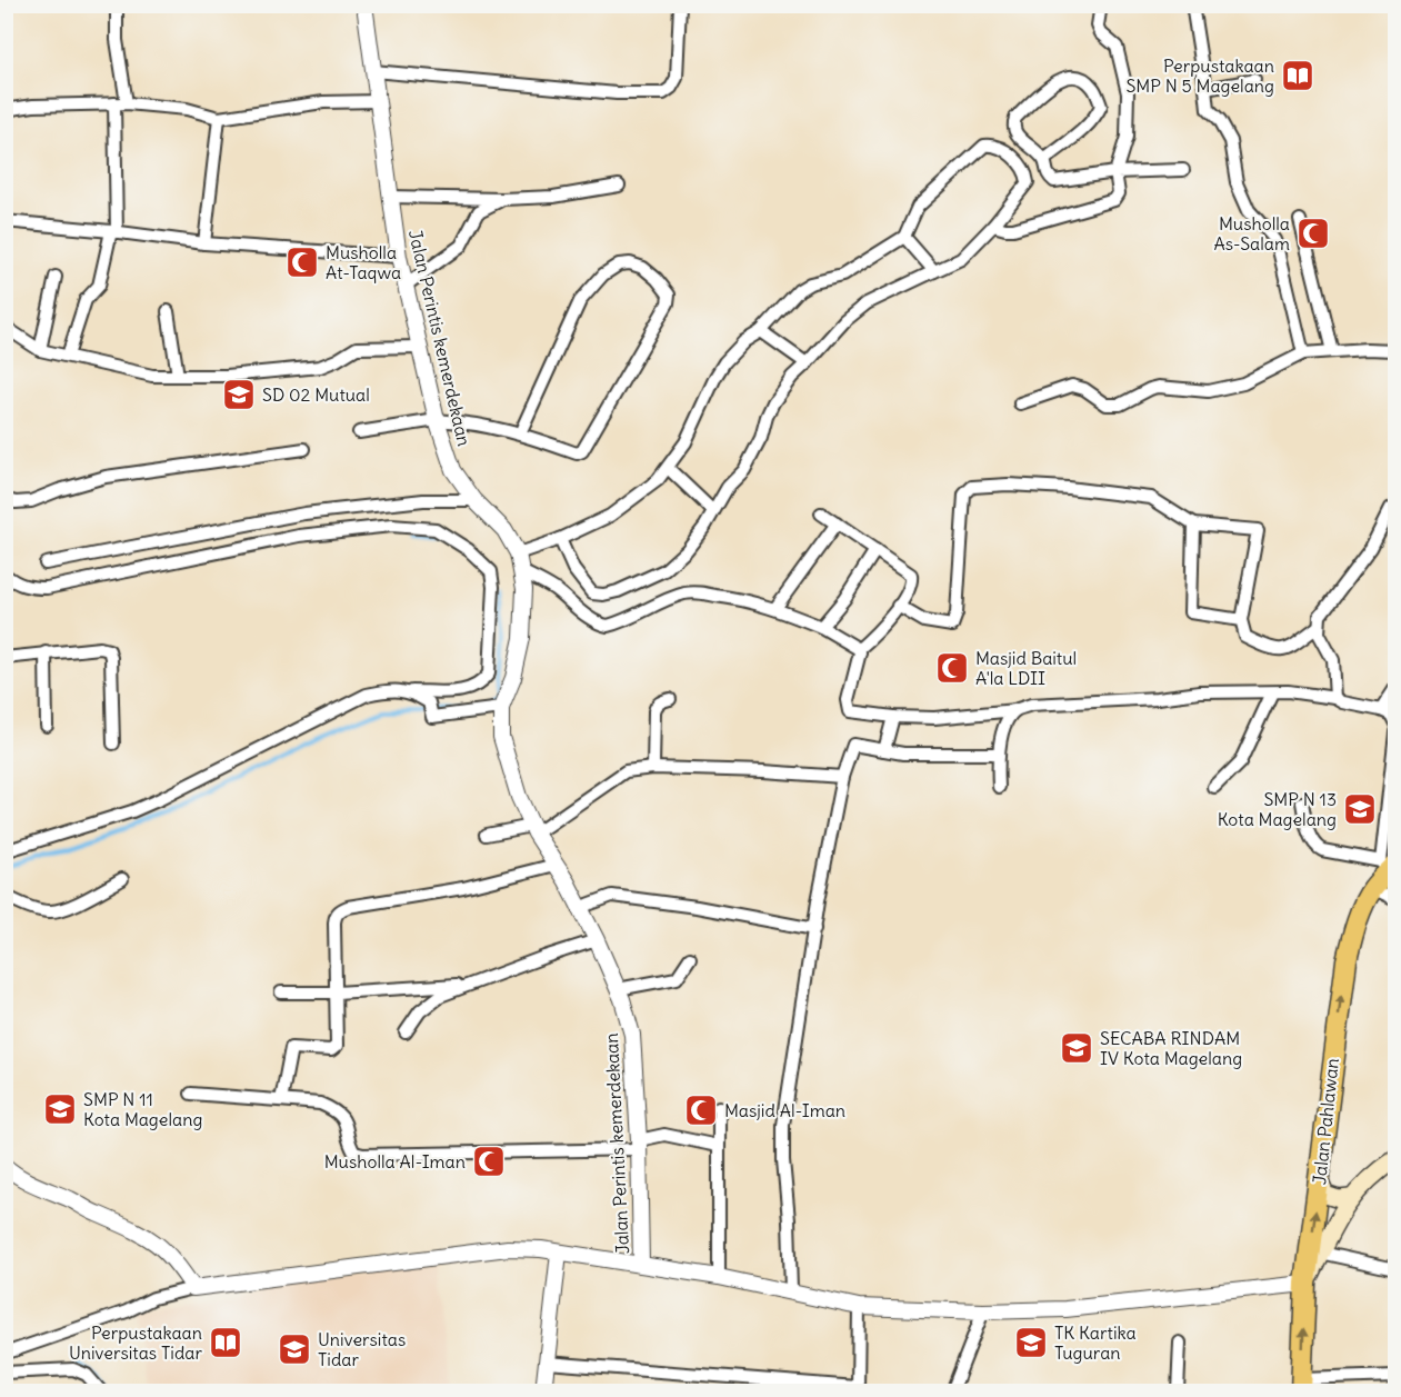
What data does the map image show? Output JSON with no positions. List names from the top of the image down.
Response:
{
  "streets": {
    "main road": ["Jalan Pahlawan"],
    "street": ["Jalan Perintis kemerdekaan"]
  },
  "one_way": ["Jalan Pahlawan"],
  "places": {
    "library": ["Perpustakaan SMP N 5 Magelang", "Perpustakaan Universitas Tidar"],
    "mosque": [
      "Musholla As-Salam",
      "Musholla At-Taqwa",
      "Masjid Baitul A'la LDII",
      "Masjid Al-Iman",
      "Musholla Al-Iman"
    ],
    "school or university": [
      "SD 02 Mutual",
      "SMP N 13 Kota Magelang",
      "SECABA RINDAM IV Kota Magelang",
      "SMP N 11 Kota Magelang",
      "TK Kartika Tuguran",
      "Universitas Tidar"
    ]
  }
}
